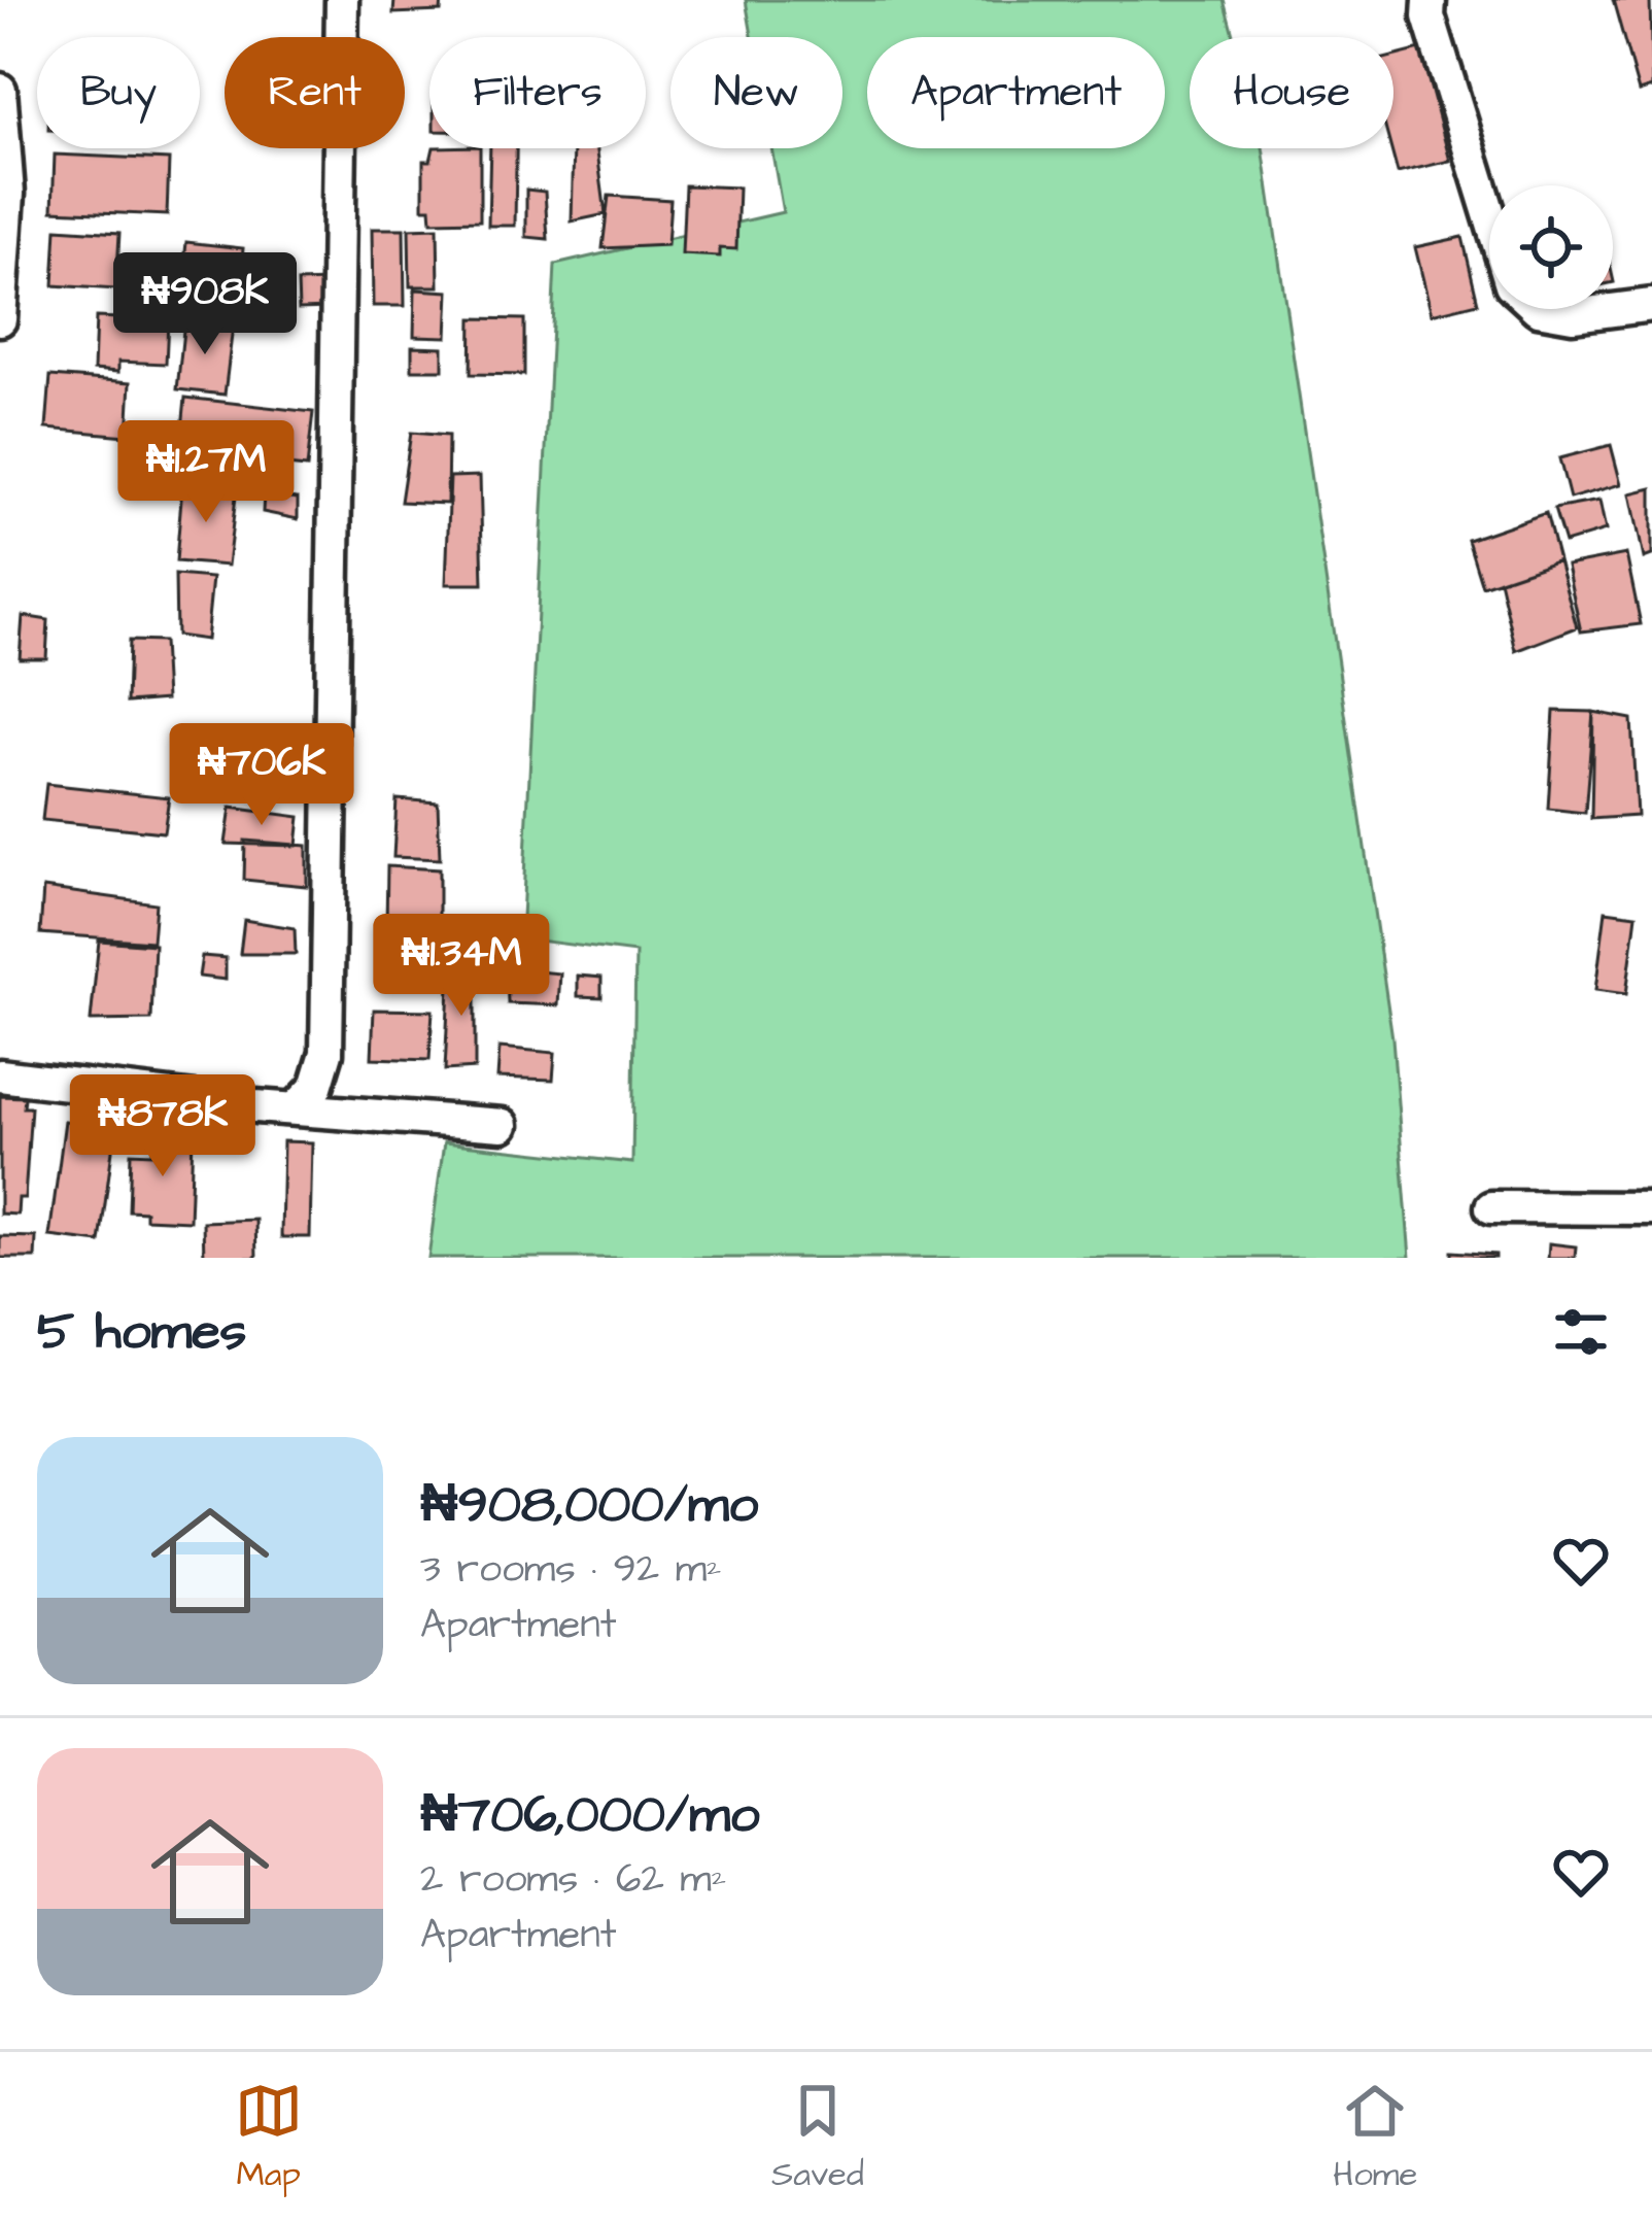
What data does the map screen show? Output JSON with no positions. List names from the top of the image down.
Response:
{
  "page": {
    "chip": [
      "Buy",
      "Rent",
      "Filters",
      "New",
      "Apartment",
      "House"
    ],
    "price": [
      "₦908K",
      "₦1.27M",
      "₦706K",
      "₦1.34M",
      "₦878K"
    ],
    "heading": "5 homes",
    "list": [
      {
        "name": "₦908,000/mo",
        "note": "3 rooms · 92 m² · Apartment"
      },
      {
        "name": "₦706,000/mo",
        "note": "2 rooms · 62 m² · Apartment"
      }
    ],
    "tabs": ["Map", "Saved", "Home"]
  }
}
